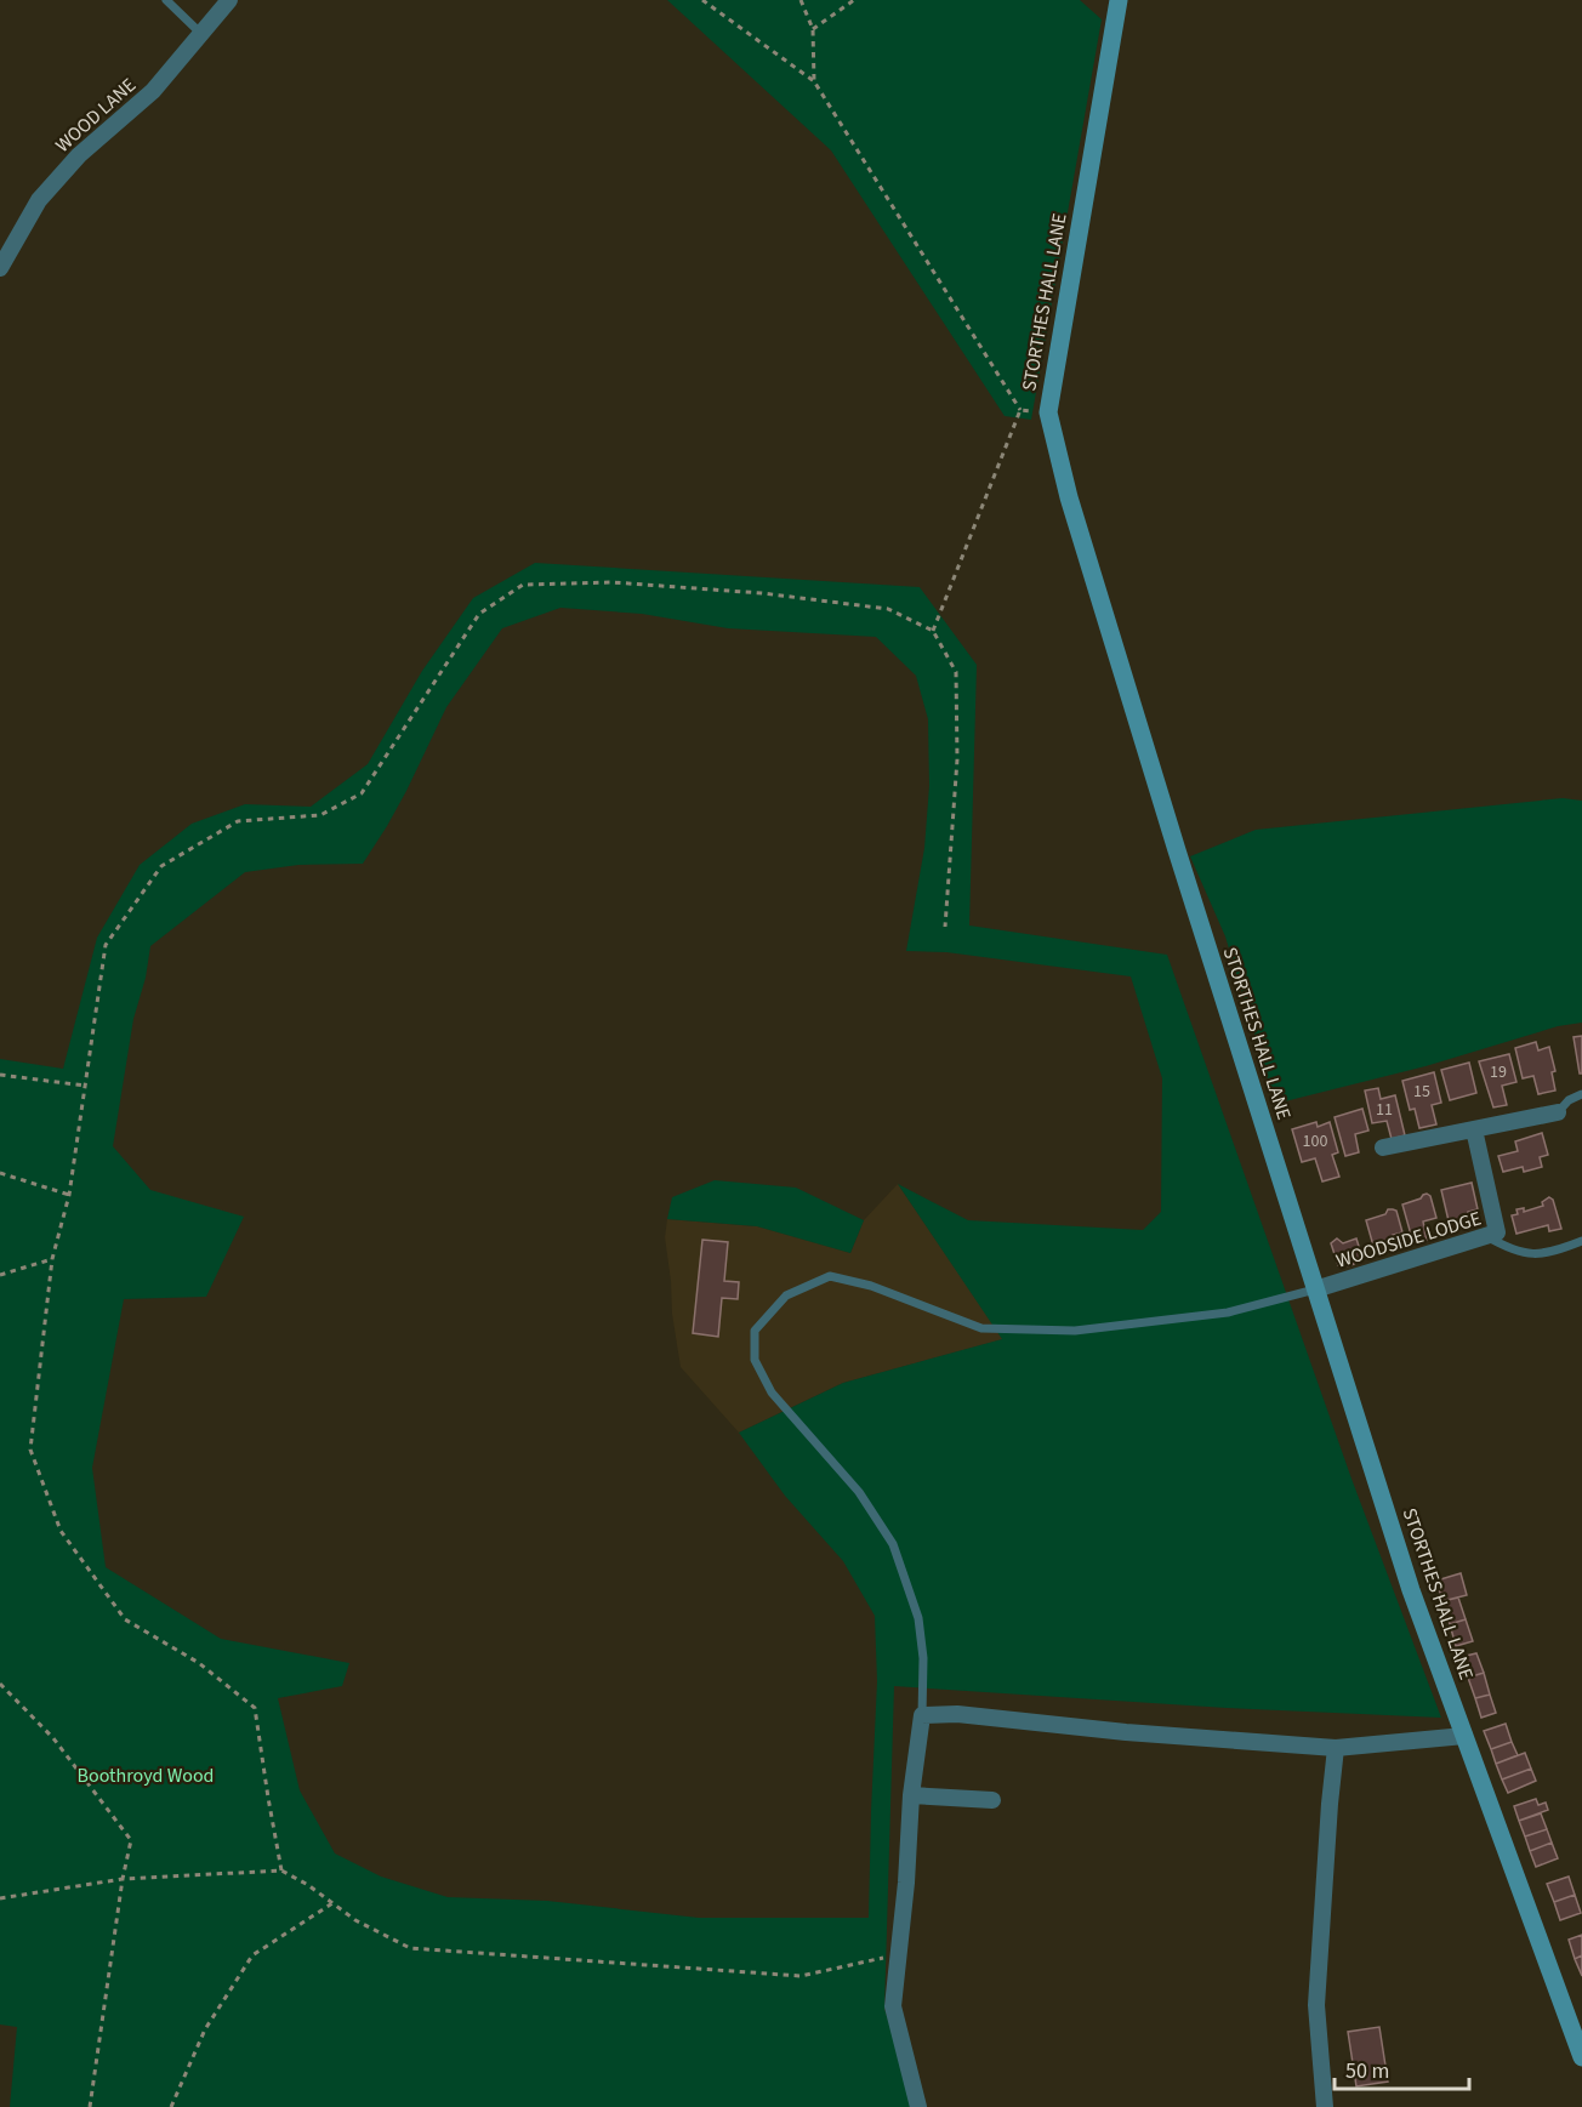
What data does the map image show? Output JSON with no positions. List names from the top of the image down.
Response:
{
  "streets": {
    "street": ["WOOD LANE", "STORTHES HALL LANE", "WOODSIDE LODGE"]
  },
  "crossings": [
    ["STORTHES HALL LANE", "WOODSIDE LODGE"]
  ],
  "parks": ["Boothroyd Wood"],
  "house_numbers": [
    "19",
    "15",
    "11",
    "100"
  ],
  "scale_bar": "50 m"
}
